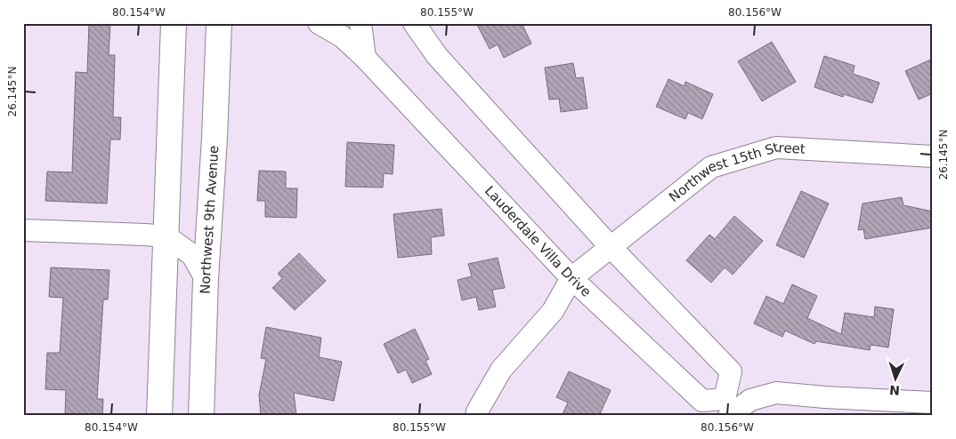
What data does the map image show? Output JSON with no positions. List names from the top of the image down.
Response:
{
  "streets": {
    "main road": ["Northwest 9th Avenue"],
    "street": ["Northwest 15th Street", "Lauderdale Villa Drive"]
  },
  "crossings": [
    ["Northwest 15th Street", "Lauderdale Villa Drive"]
  ],
  "north": "bottom",
  "coordinates": [
    "80.154°W",
    "80.155°W",
    "80.156°W",
    "26.145°N"
  ]
}
